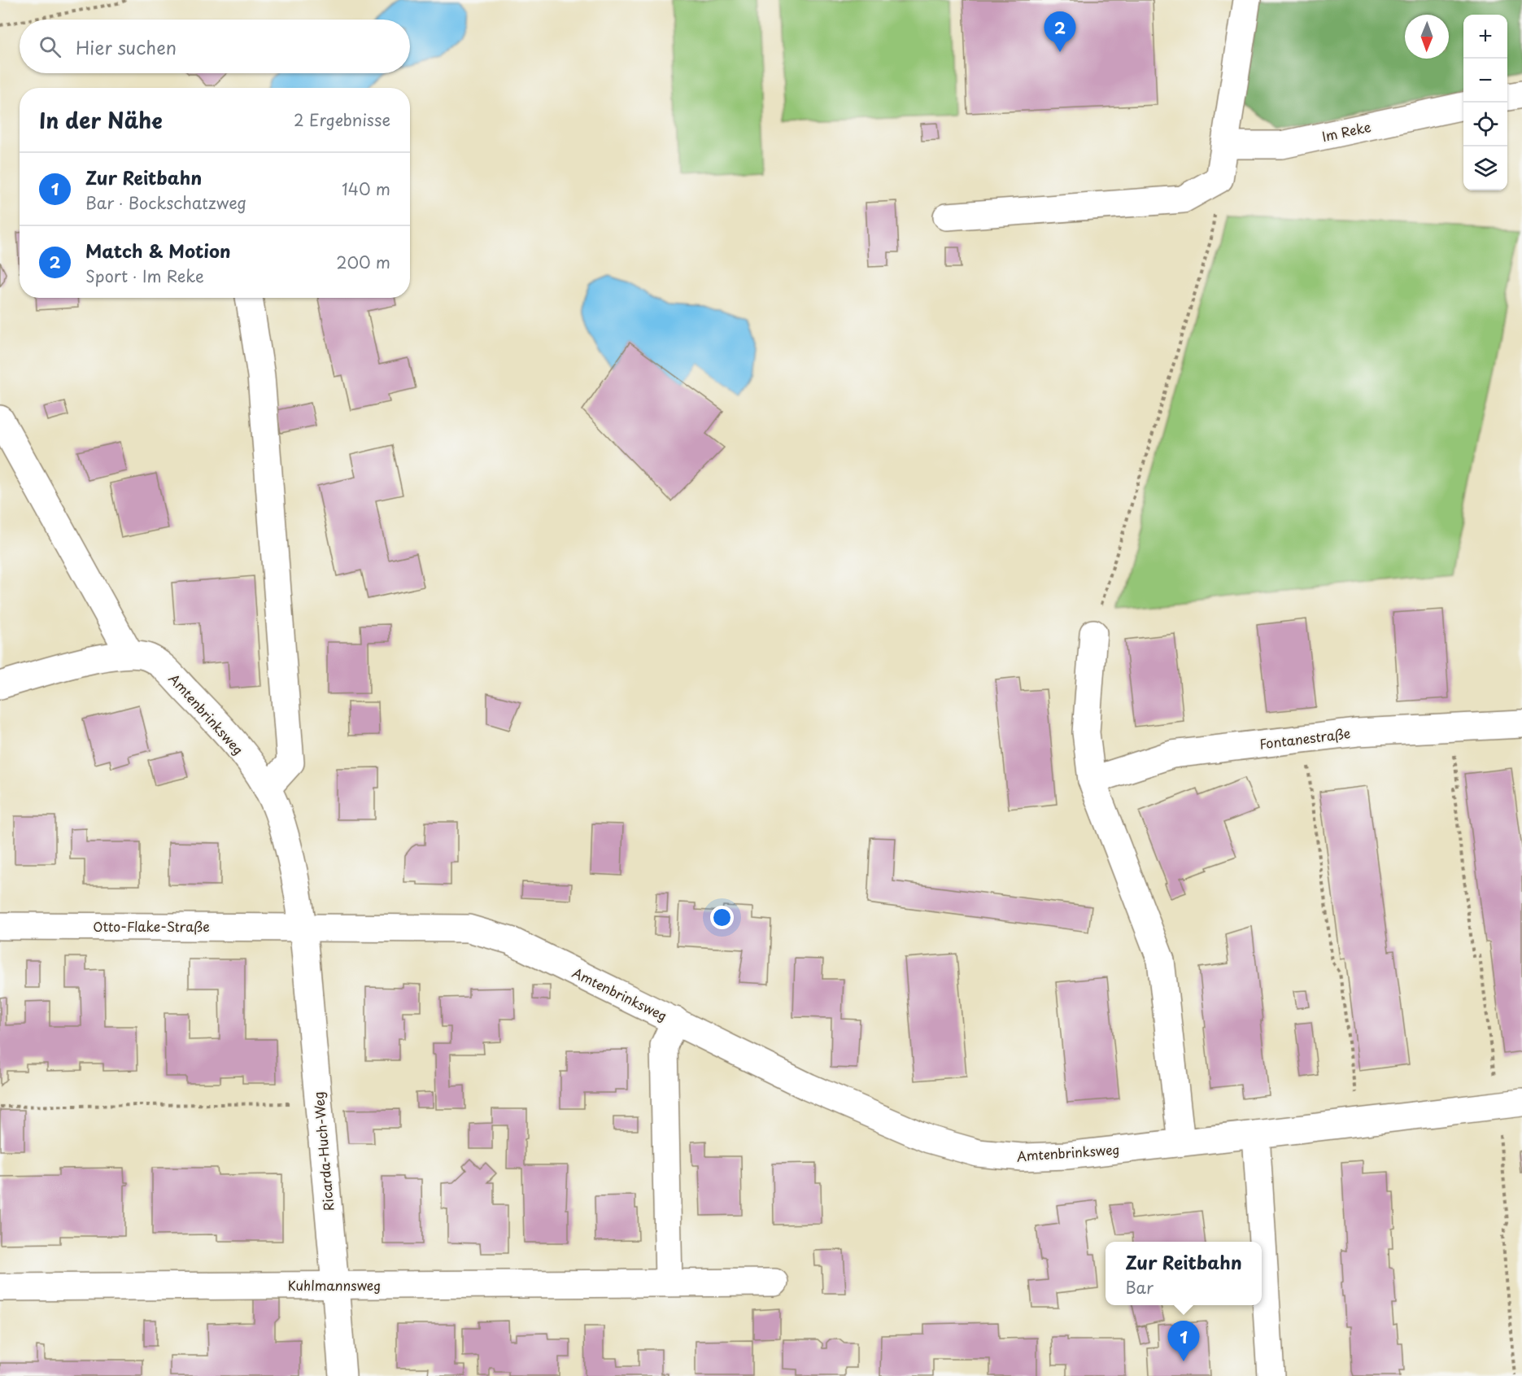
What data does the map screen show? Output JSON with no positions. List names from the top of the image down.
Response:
{
  "streets": {
    "street": [
      "Im Reke",
      "Amtenbrinksweg",
      "Fontanestraße",
      "Otto-Flake-Straße",
      "Ricarda-Huch-Weg",
      "Kuhlmannsweg"
    ]
  },
  "crossings": [
    ["Amtenbrinksweg", "Otto-Flake-Straße"],
    ["Amtenbrinksweg", "Ricarda-Huch-Weg"],
    ["Otto-Flake-Straße", "Ricarda-Huch-Weg"],
    ["Ricarda-Huch-Weg", "Kuhlmannsweg"]
  ],
  "north": "bottom",
  "page": {
    "pins": ["2", "1"],
    "map_buttons": ["+", "−"],
    "search": "Hier suchen",
    "heading": ["In der Nähe", "2 Ergebnisse"],
    "list": [
      {
        "mark": "1",
        "name": "Zur Reitbahn",
        "note": "Bar · Bockschatzweg",
        "value": "140 m"
      },
      {
        "mark": "2",
        "name": "Match & Motion",
        "note": "Sport · Im Reke",
        "value": "200 m"
      }
    ],
    "popup": ["Zur Reitbahn", "Bar"]
  }
}
